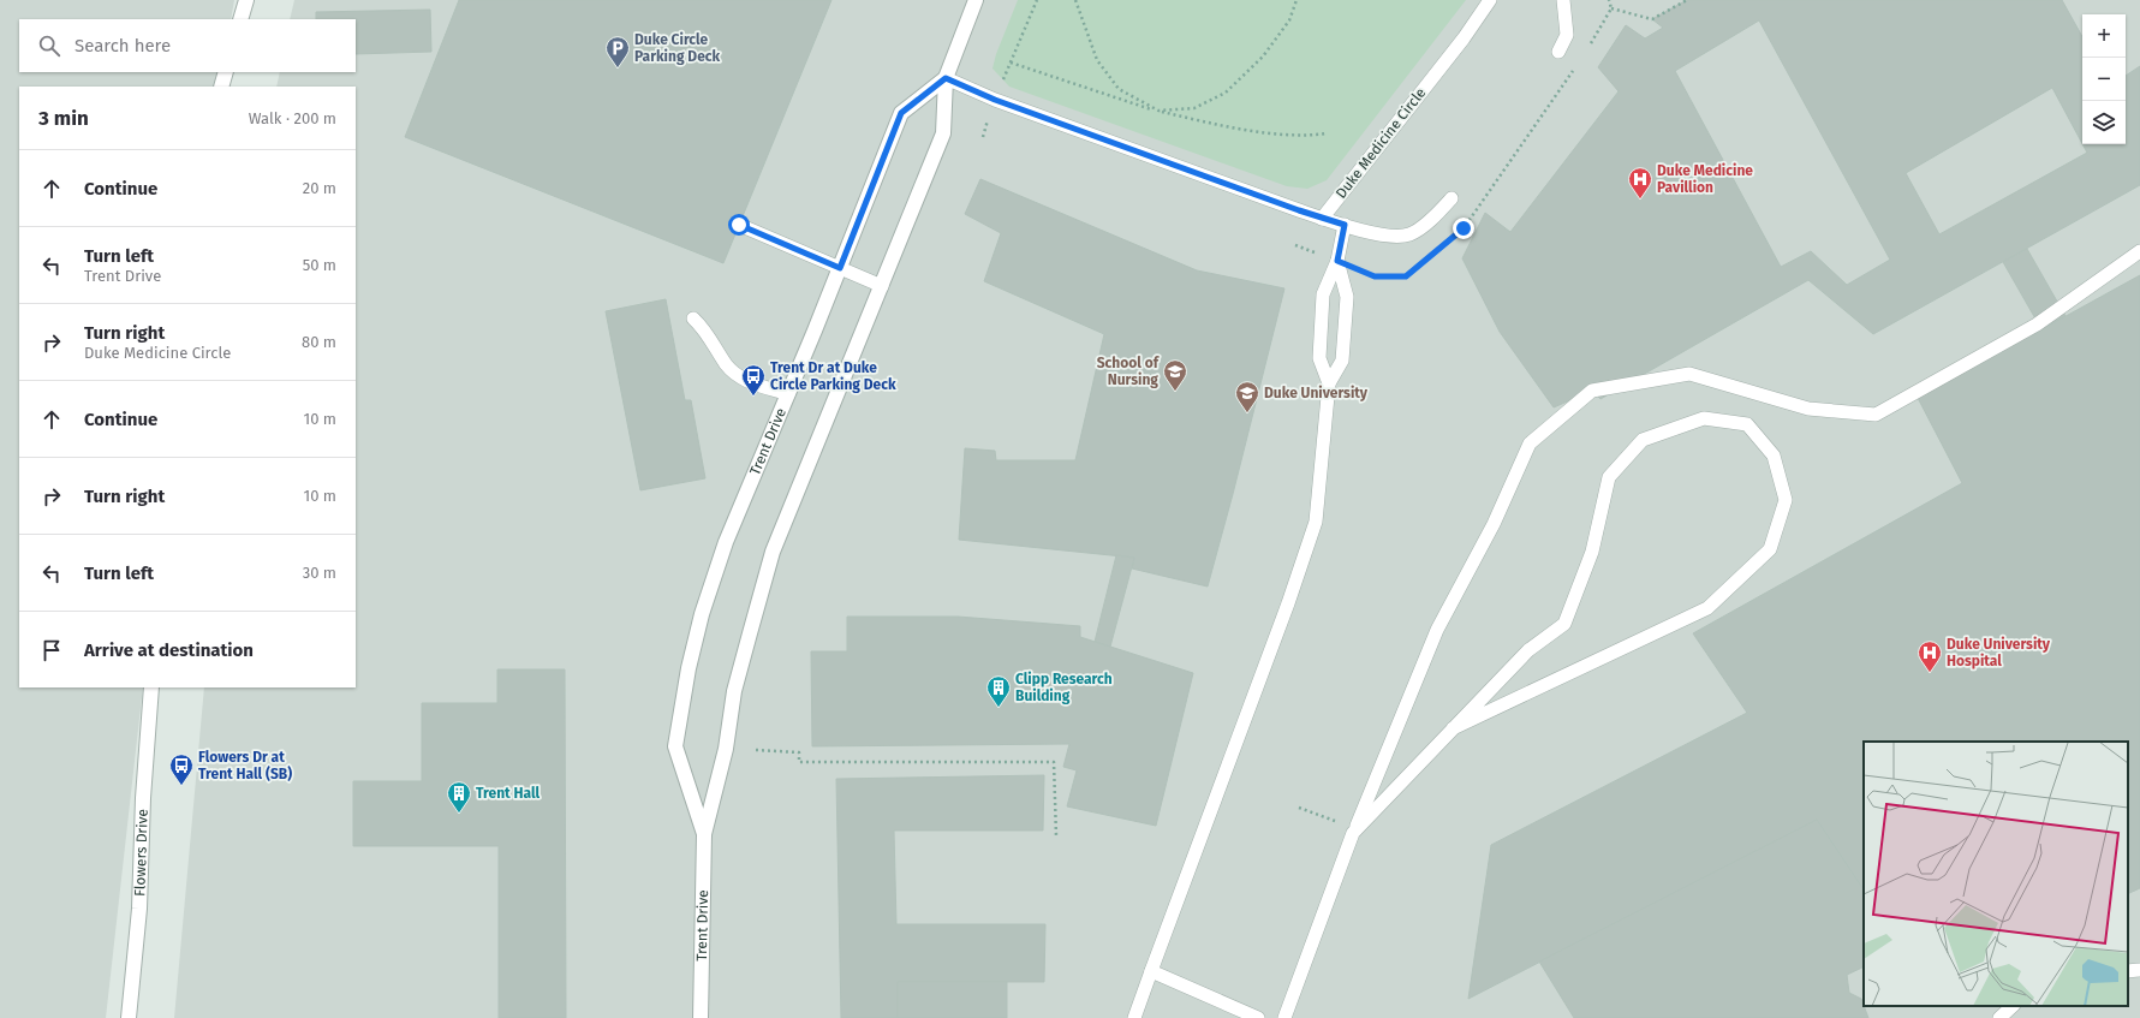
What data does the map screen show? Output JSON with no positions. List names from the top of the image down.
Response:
{
  "streets": {
    "street": ["Trent Drive", "Flowers Drive"],
    "lane": ["Duke Medicine Circle"]
  },
  "places": {
    "parking": ["Duke Circle Parking Deck"],
    "hospital": ["Duke Medicine Pavillion", "Duke University Hospital"],
    "school or university": ["School of Nursing", "Duke University"],
    "bus stop": ["Trent Dr at Duke Circle Parking Deck", "Flowers Dr at Trent Hall (SB)"],
    "building": ["Clipp Research Building", "Trent Hall"]
  },
  "page": {
    "map_buttons": ["+", "−"],
    "search": "Search here",
    "heading": ["3 min", "Walk · 200 m"],
    "list": [
      ["Continue", "20 m"],
      ["Turn left", "Trent Drive", "50 m"],
      ["Turn right", "Duke Medicine Circle", "80 m"],
      ["Continue", "10 m"],
      ["Turn right", "10 m"],
      ["Turn left", "30 m"],
      "Arrive at destination"
    ]
  }
}
